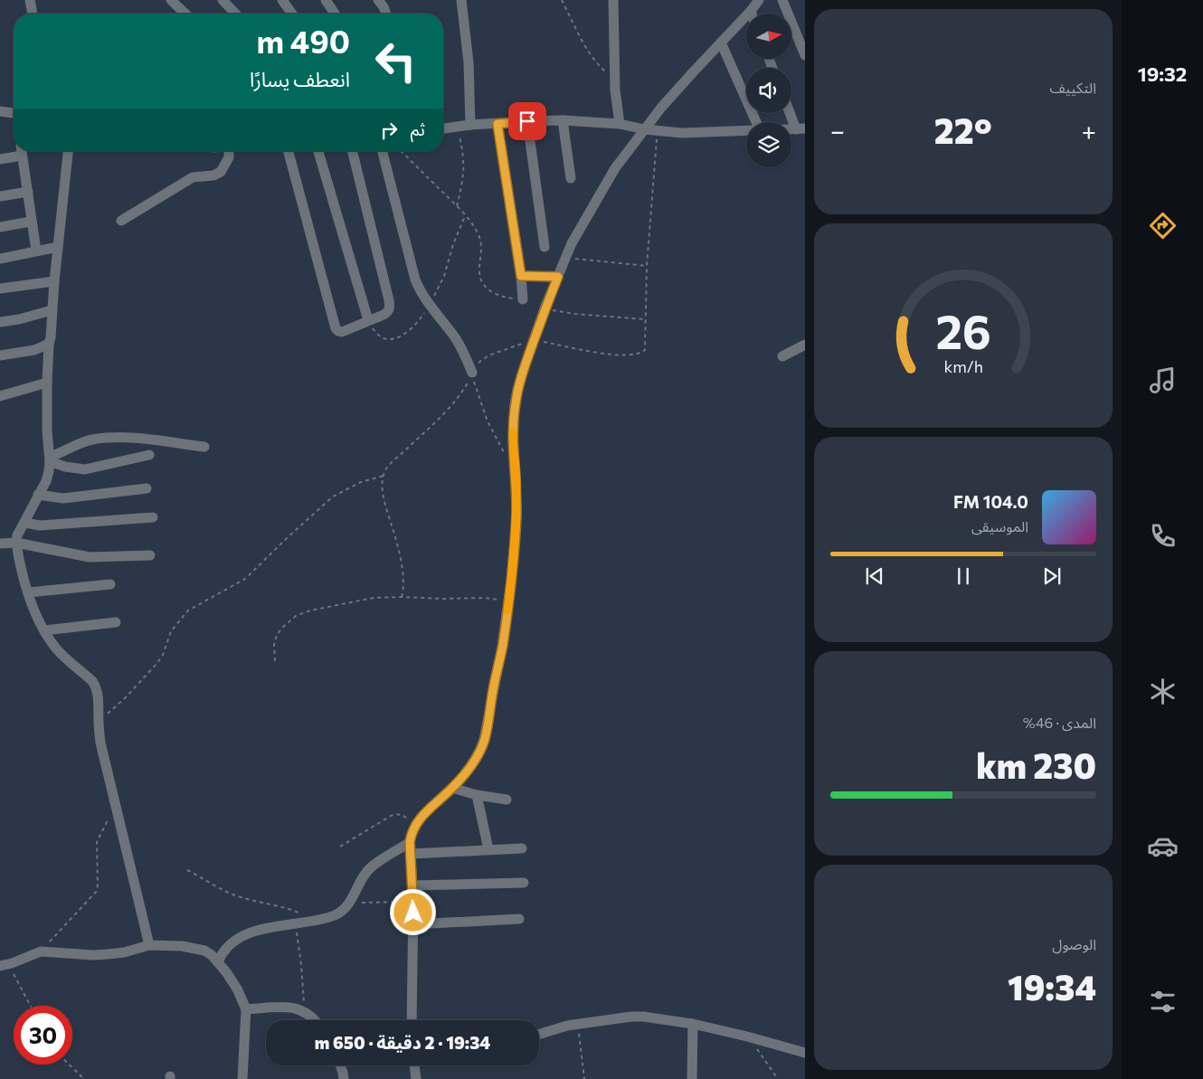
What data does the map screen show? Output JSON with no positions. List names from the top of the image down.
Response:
{
  "north": "right",
  "page": {
    "tabs": "19:32",
    "tile": [
      "التكييف",
      ["المدى · 46%", "230 km"],
      ["الوصول", "19:34"]
    ],
    "turn": ["490 m", "انعطف يسارًا"],
    "then": "ثم",
    "heat": ["−", "22°", "+"],
    "song": ["104.0 FM", "الموسيقى"],
    "limit": "30",
    "trip": "19:34 · 2 دقيقة · 650 m",
    "gauge": ["26", "km/h"]
  }
}
